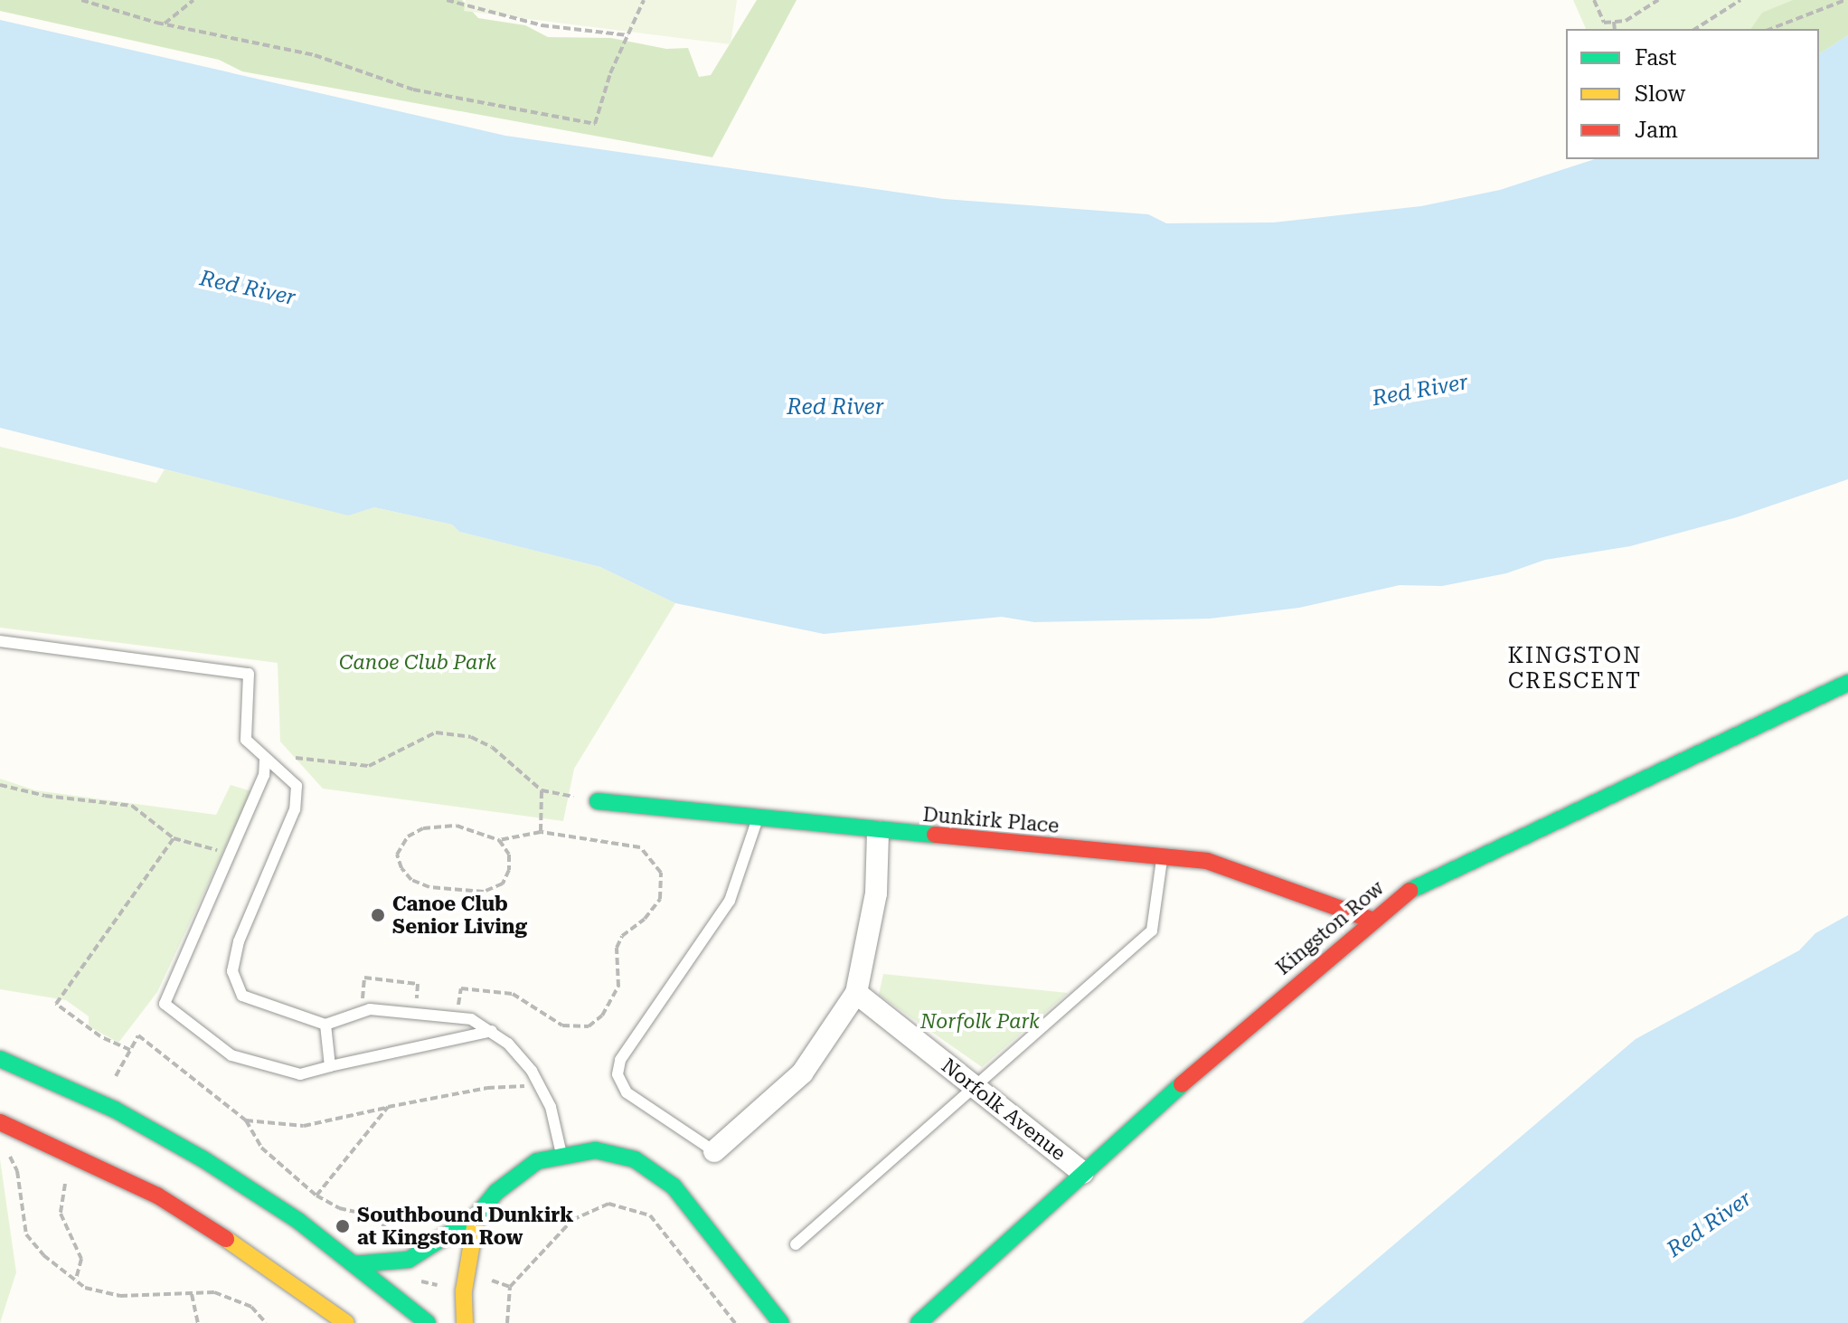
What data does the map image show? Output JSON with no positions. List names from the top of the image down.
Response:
{
  "streets": {
    "street": ["Dunkirk Place", "Kingston Row", "Norfolk Avenue"]
  },
  "crossings": [
    ["Dunkirk Place", "Kingston Row"],
    ["Kingston Row", "Norfolk Avenue"]
  ],
  "districts": ["KINGSTON CRESCENT"],
  "water": ["Red River"],
  "parks": ["Canoe Club Park", "Norfolk Park"],
  "places": ["Canoe Club Senior Living", "Southbound Dunkirk at Kingston Row"],
  "legend": ["Fast", "Slow", "Jam"]
}
